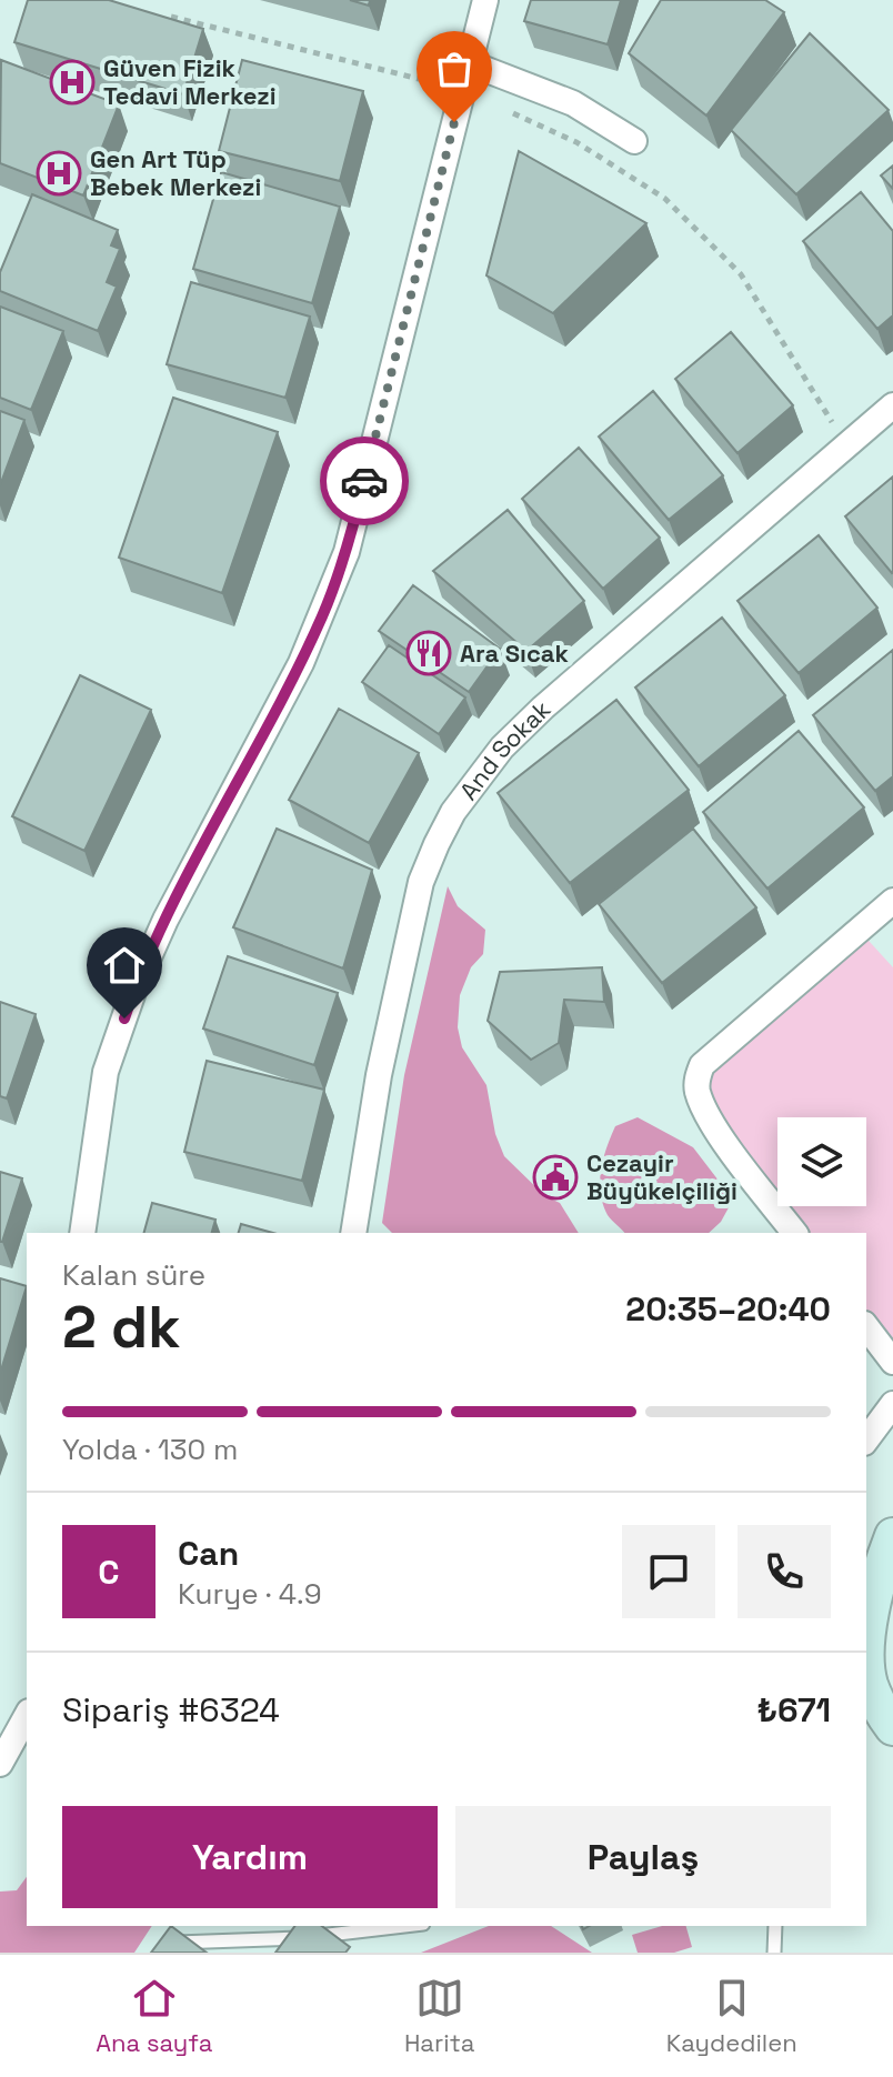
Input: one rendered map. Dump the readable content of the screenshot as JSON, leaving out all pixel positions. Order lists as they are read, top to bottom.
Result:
{
  "streets": {
    "street": ["And Sokak"]
  },
  "places": {
    "hospital": ["Güven Fizik Tedavi Merkezi", "Gen Art Tüp Bebek Merkezi"],
    "restaurant": ["Ara Sıcak"],
    "public building": ["Cezayir Büyükelçiliği"]
  },
  "page": {
    "heading": ["2 dk", "Kalan süre", "20:35–20:40"],
    "panel": [
      "Can",
      "Kurye · 4.9",
      "Sipariş #6324",
      "₺671"
    ],
    "bar": "Yolda · 130 m",
    "round": "C",
    "buttons": ["Yardım", "Paylaş"],
    "tabs": ["Ana sayfa", "Harita", "Kaydedilen"]
  }
}
